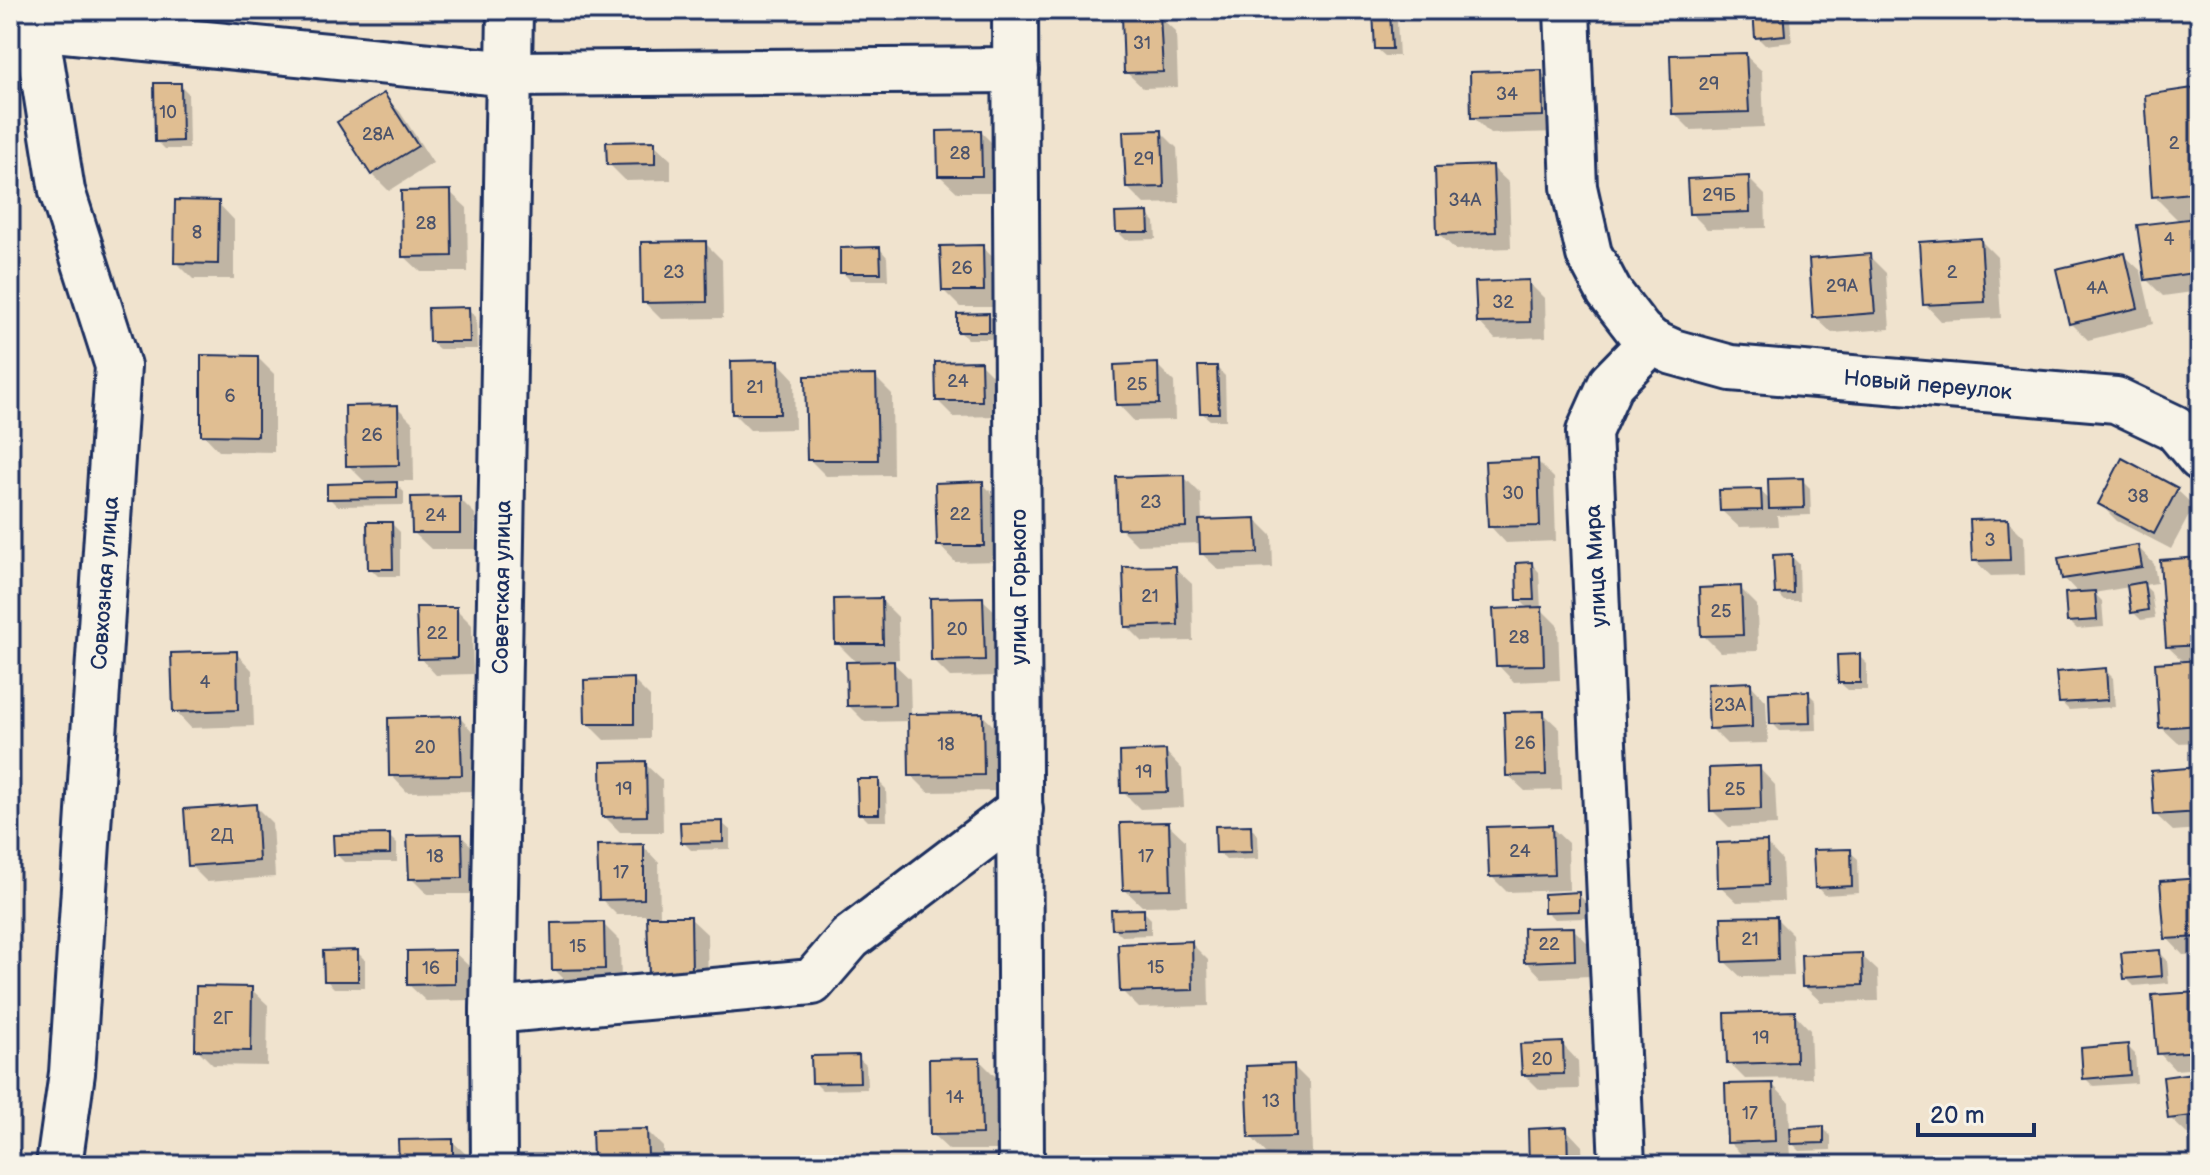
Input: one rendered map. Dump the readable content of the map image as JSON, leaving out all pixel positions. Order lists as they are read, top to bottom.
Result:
{
  "streets": {
    "street": [
      "Новый переулок",
      "улица Мира",
      "Совхозная улица",
      "Советская улица",
      "улица Горького"
    ]
  },
  "crossings": [
    ["Новый переулок", "улица Мира"]
  ],
  "house_numbers": [
    "31",
    "29",
    "34",
    "10",
    "28А",
    "2",
    "28",
    "29",
    "29Б",
    "34А",
    "28",
    "8",
    "4",
    "26",
    "23",
    "2",
    "29А",
    "4А",
    "32",
    "24",
    "25",
    "21",
    "6",
    "26",
    "30",
    "38",
    "23",
    "22",
    "24",
    "3",
    "21",
    "25",
    "20",
    "22",
    "28",
    "4",
    "23А",
    "26",
    "18",
    "20",
    "19",
    "19",
    "25",
    "2Д",
    "24",
    "18",
    "17",
    "17",
    "21",
    "22",
    "15",
    "15",
    "16",
    "2Г",
    "19",
    "20",
    "14",
    "13",
    "17"
  ],
  "scale_bar": "20 m"
}
